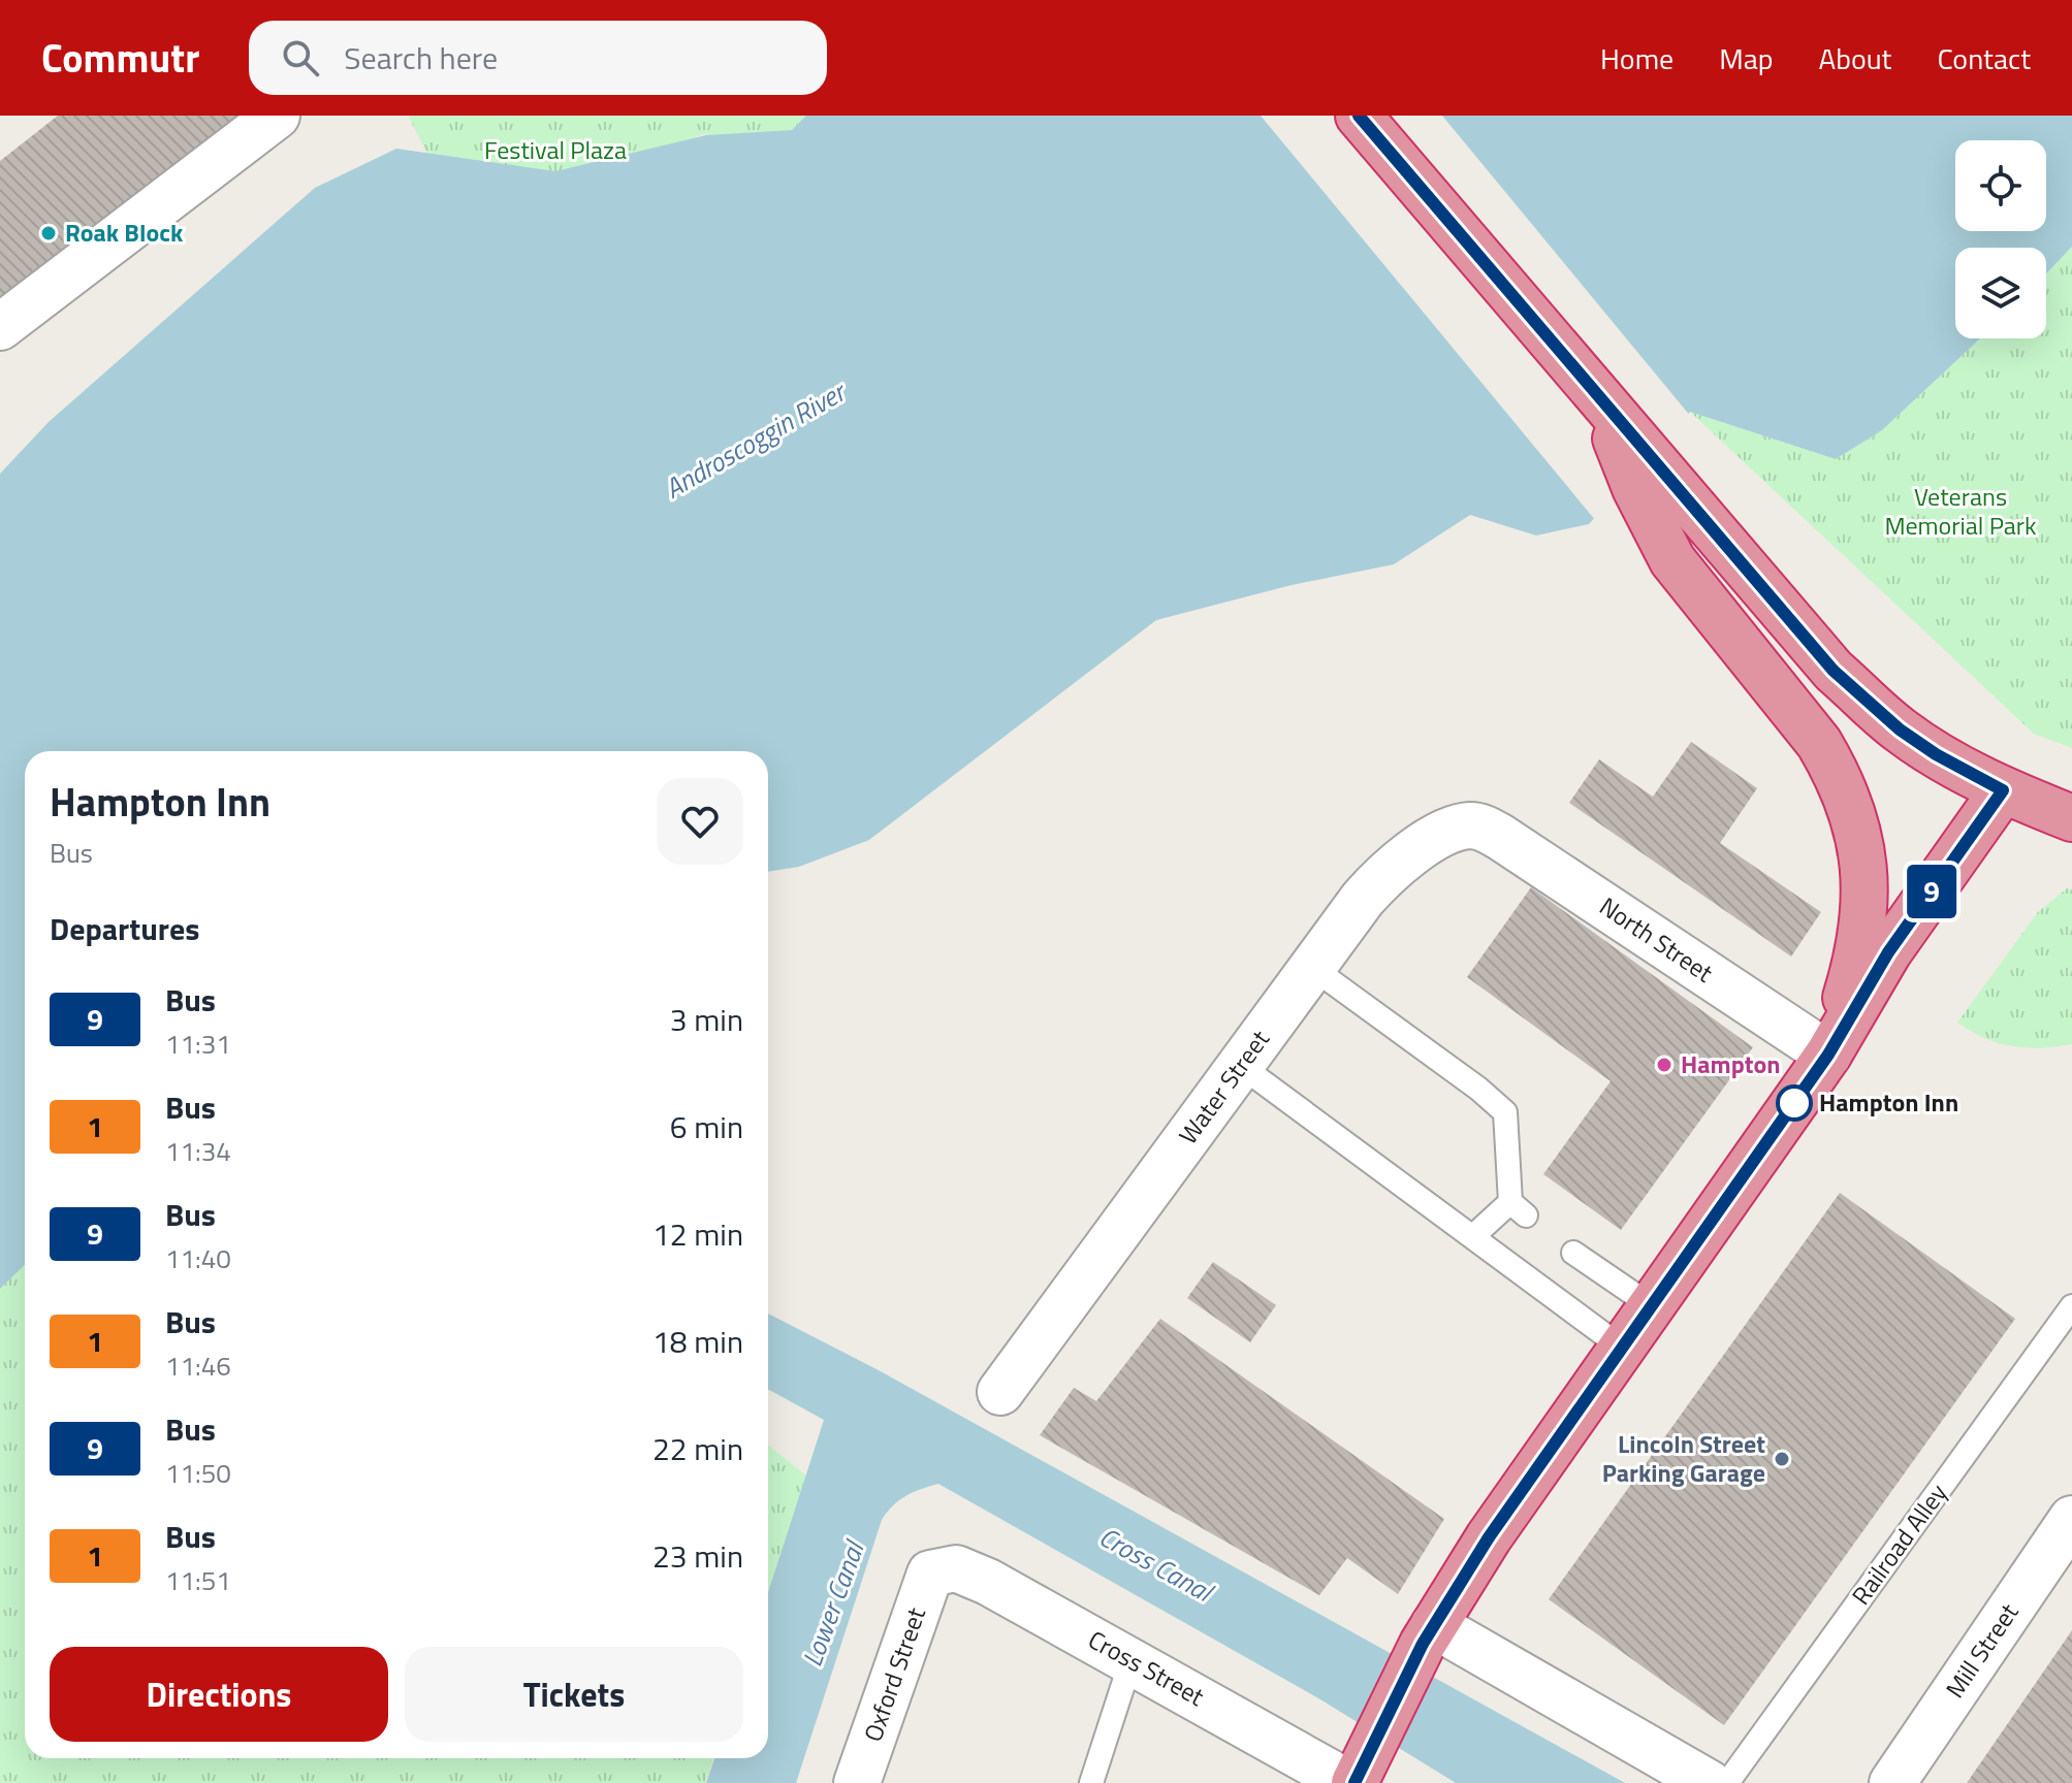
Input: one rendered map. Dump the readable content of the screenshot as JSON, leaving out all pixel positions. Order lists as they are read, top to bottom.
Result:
{
  "streets": {
    "street": [
      "North Street",
      "Water Street",
      "Mill Street",
      "Cross Street",
      "Oxford Street"
    ],
    "lane": ["Railroad Alley"]
  },
  "crossings": [
    ["North Street", "Water Street"],
    ["Cross Street", "Oxford Street"]
  ],
  "water": ["Androscoggin River", "Cross Canal", "Lower Canal"],
  "parks": ["Festival Plaza", "Veterans Memorial Park"],
  "places": [
    "Roak Block",
    "Hampton",
    "Hampton Inn",
    "Lincoln Street Parking Garage"
  ],
  "lines": ["bus line 9"],
  "page": {
    "header": "Commutr",
    "search": "Search here",
    "nav": [
      "Home",
      "Map",
      "About",
      "Contact"
    ],
    "on_map": "9",
    "heading": [
      ["Hampton Inn", "Bus"],
      "Departures"
    ],
    "list": [
      {
        "mark": "9",
        "name": "Bus",
        "note": "11:31",
        "value": "3 min"
      },
      {
        "mark": "1",
        "name": "Bus",
        "note": "11:34",
        "value": "6 min"
      },
      {
        "mark": "9",
        "name": "Bus",
        "note": "11:40",
        "value": "12 min"
      },
      {
        "mark": "1",
        "name": "Bus",
        "note": "11:46",
        "value": "18 min"
      },
      {
        "mark": "9",
        "name": "Bus",
        "note": "11:50",
        "value": "22 min"
      },
      {
        "mark": "1",
        "name": "Bus",
        "note": "11:51",
        "value": "23 min"
      }
    ],
    "buttons": ["Directions", "Tickets"]
  }
}
